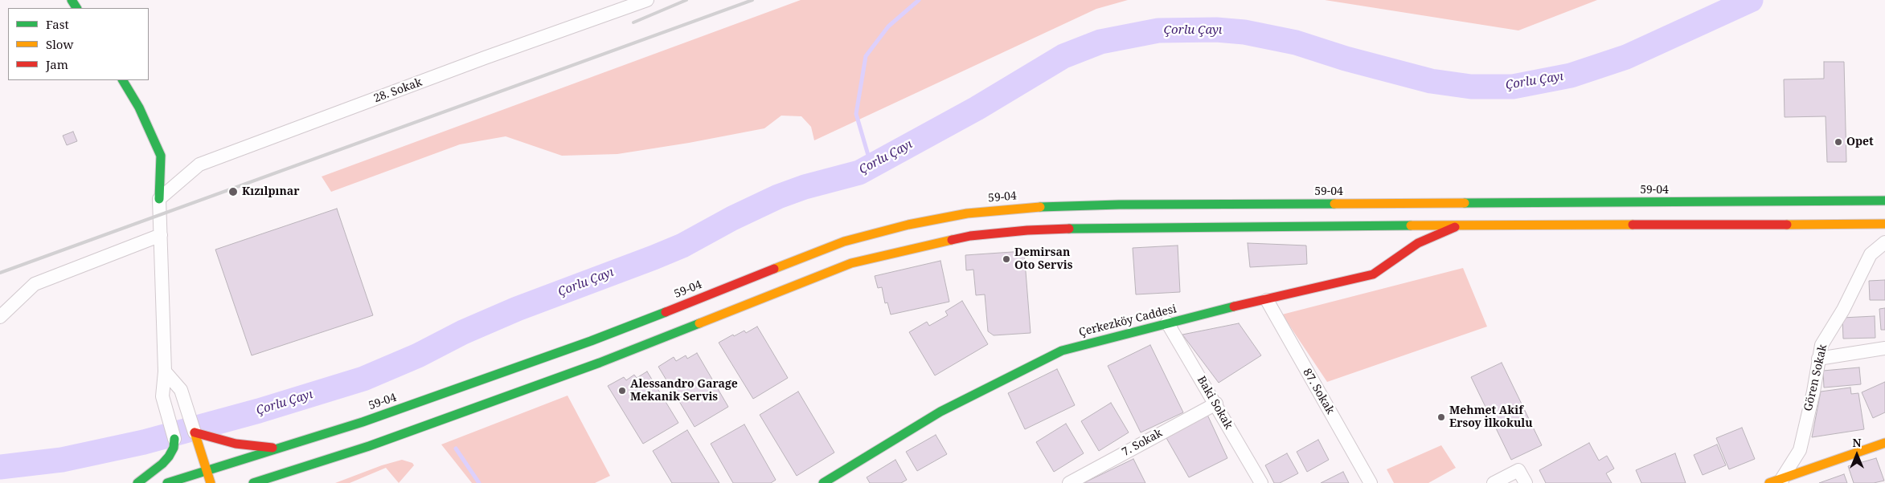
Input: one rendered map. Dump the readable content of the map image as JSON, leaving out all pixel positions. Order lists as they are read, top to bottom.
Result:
{
  "streets": {
    "main road": ["59-04", "Çerkezköy Caddesi"],
    "street": [
      "28. Sokak",
      "Gören Sokak",
      "87. Sokak",
      "Baki Sokak",
      "7. Sokak"
    ]
  },
  "crossings": [
    ["Çerkezköy Caddesi", "87. Sokak"],
    ["Çerkezköy Caddesi", "Baki Sokak"],
    ["Baki Sokak", "7. Sokak"]
  ],
  "water": ["Çorlu Çayı"],
  "places": [
    "Opet",
    "Kızılpınar",
    "Demirsan Oto Servis",
    "Alessandro Garage Mekanik Servis",
    "Mehmet Akif Ersoy İlkokulu"
  ],
  "legend": ["Fast", "Slow", "Jam"],
  "north": "top"
}
